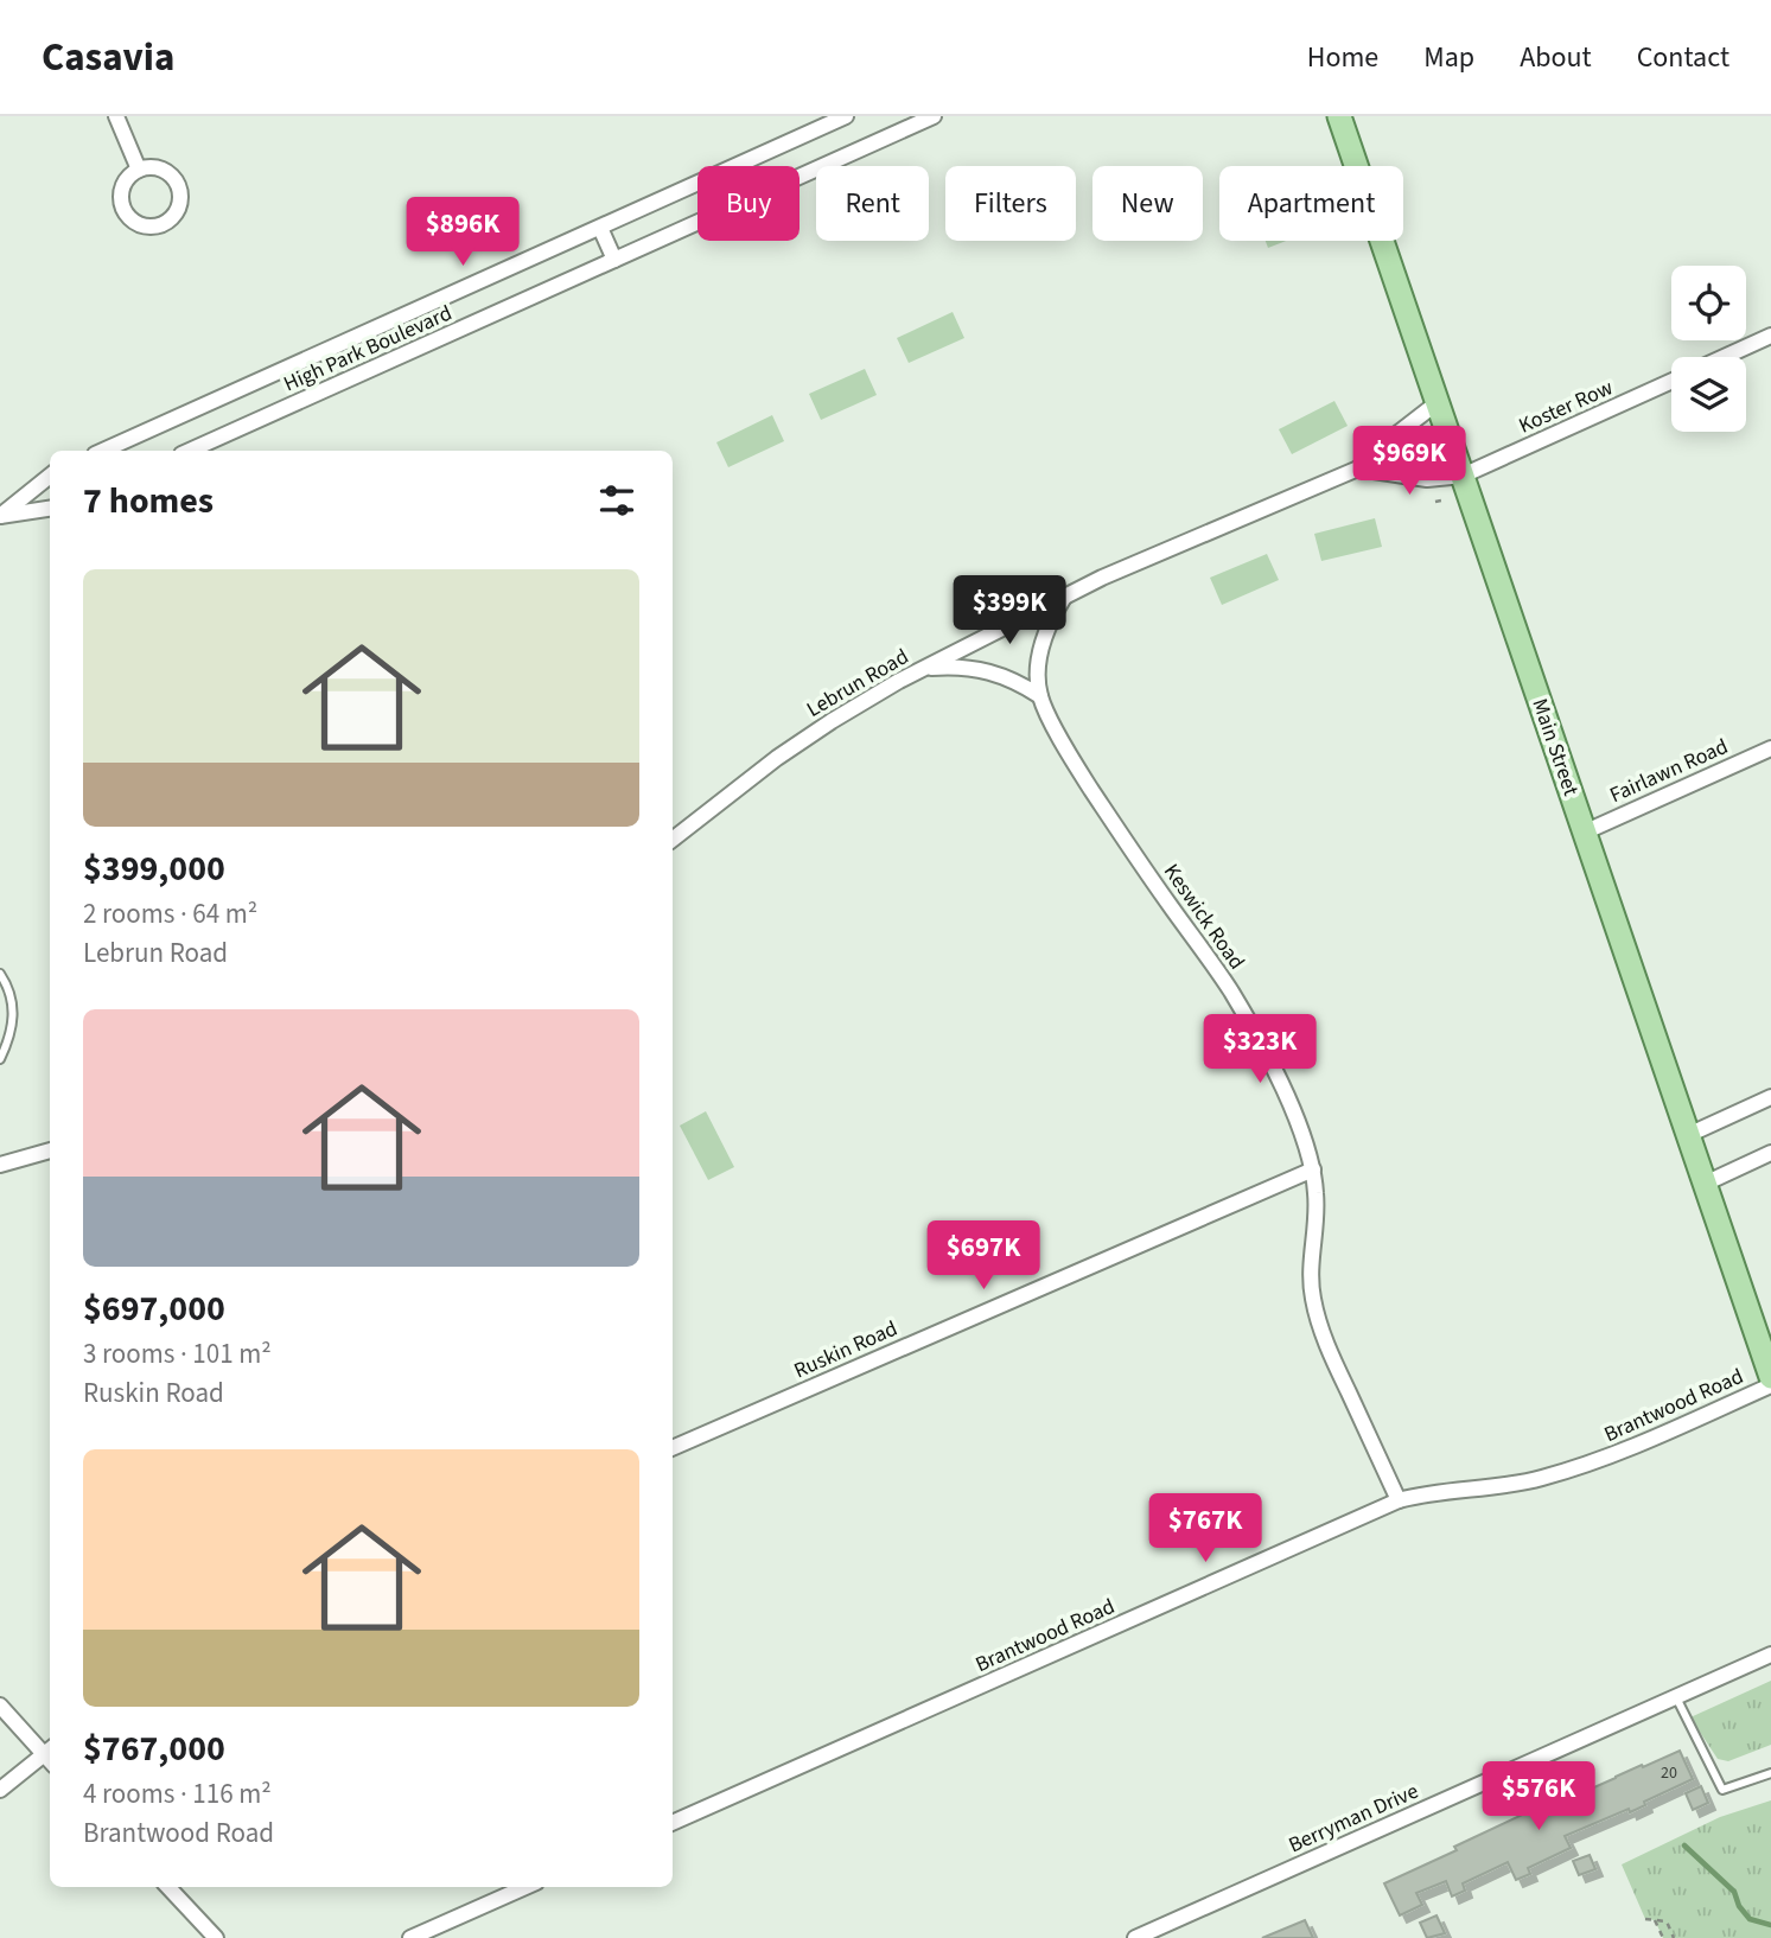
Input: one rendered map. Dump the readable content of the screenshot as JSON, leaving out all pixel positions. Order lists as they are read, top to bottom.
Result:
{
  "streets": {
    "main road": ["Main Street"],
    "street": [
      "High Park Boulevard",
      "Koster Row",
      "Lebrun Road",
      "Fairlawn Road",
      "Keswick Road",
      "Ruskin Road",
      "Brantwood Road",
      "Berryman Drive"
    ]
  },
  "crossings": [
    ["Koster Row", "Main Street"],
    ["Lebrun Road", "Main Street"],
    ["Lebrun Road", "Keswick Road"],
    ["Main Street", "Fairlawn Road"],
    ["Keswick Road", "Ruskin Road"],
    ["Keswick Road", "Brantwood Road"]
  ],
  "house_numbers": ["20"],
  "page": {
    "header": "Casavia",
    "nav": [
      "Home",
      "Map",
      "About",
      "Contact"
    ],
    "chip": [
      "Buy",
      "Rent",
      "Filters",
      "New",
      "Apartment"
    ],
    "price": [
      "$896K",
      "$969K",
      "$399K",
      "$323K",
      "$697K",
      "$767K",
      "$576K"
    ],
    "heading": "7 homes",
    "list": [
      {
        "name": "$399,000",
        "note": "2 rooms · 64 m² · Lebrun Road"
      },
      {
        "name": "$697,000",
        "note": "3 rooms · 101 m² · Ruskin Road"
      },
      {
        "name": "$767,000",
        "note": "4 rooms · 116 m² · Brantwood Road"
      }
    ]
  }
}
